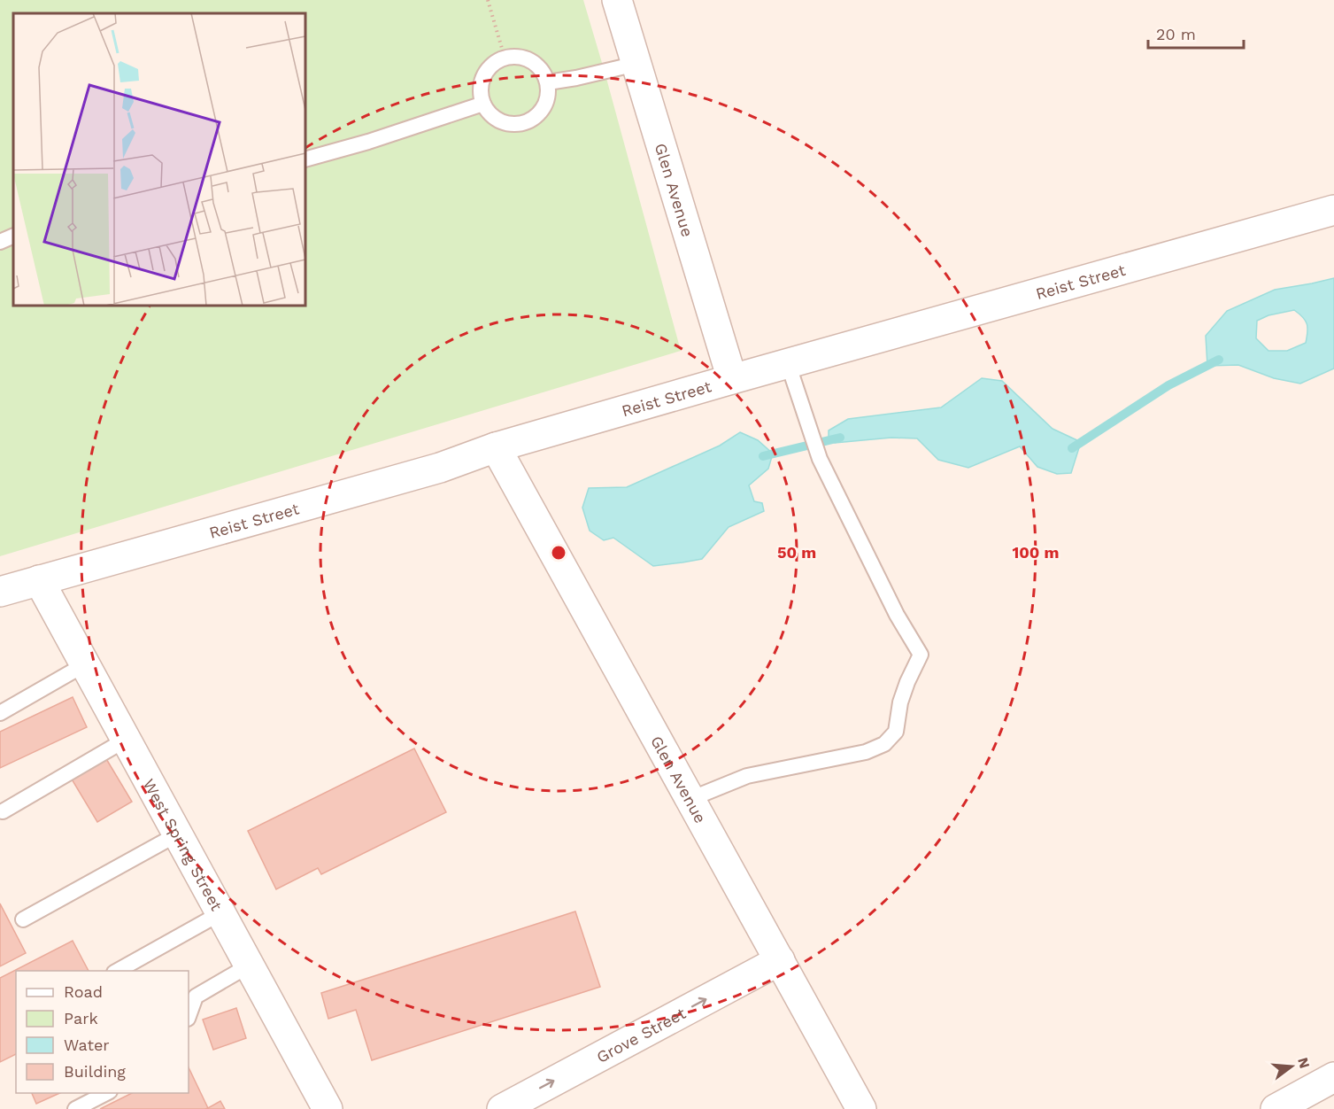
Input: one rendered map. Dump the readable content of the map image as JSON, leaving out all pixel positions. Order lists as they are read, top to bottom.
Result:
{
  "streets": {
    "street": [
      "Glen Avenue",
      "Reist Street",
      "West Spring Street",
      "Grove Street"
    ]
  },
  "crossings": [
    ["Glen Avenue", "Reist Street"],
    ["Glen Avenue", "Grove Street"],
    ["Reist Street", "West Spring Street"]
  ],
  "one_way": ["Grove Street"],
  "legend": [
    "Road",
    "Park",
    "Water",
    "Building"
  ],
  "scale_bar": "20 m",
  "north": "right",
  "rings": ["50 m", "100 m"]
}
